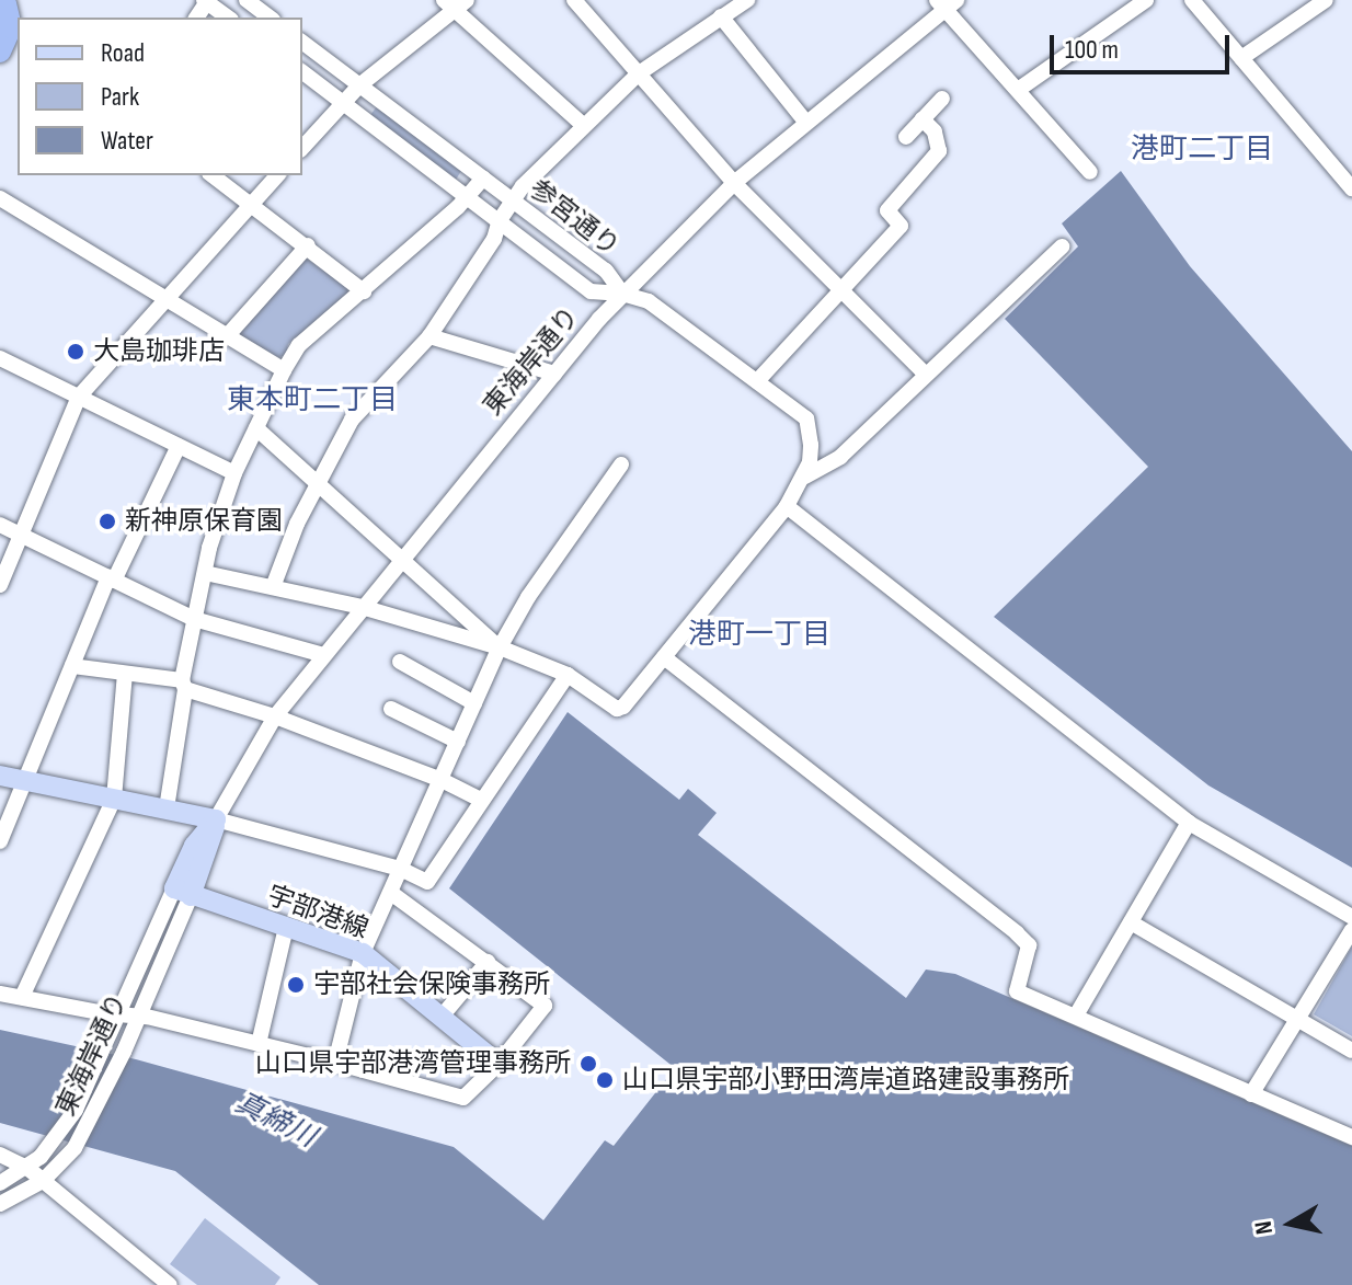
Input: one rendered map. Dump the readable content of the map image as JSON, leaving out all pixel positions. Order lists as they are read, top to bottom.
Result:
{
  "streets": {
    "main road": ["宇部港線"],
    "street": ["参宮通り", "東海岸通り"]
  },
  "crossings": [
    ["参宮通り", "東海岸通り"],
    ["東海岸通り", "宇部港線"]
  ],
  "districts": ["港町二丁目", "東本町二丁目", "港町一丁目"],
  "water": ["真締川"],
  "places": [
    "大島珈琲店",
    "新神原保育園",
    "宇部社会保険事務所",
    "山口県宇部港湾管理事務所",
    "山口県宇部小野田湾岸道路建設事務所"
  ],
  "legend": ["Road", "Park", "Water"],
  "scale_bar": "100 m",
  "north": "left"
}
